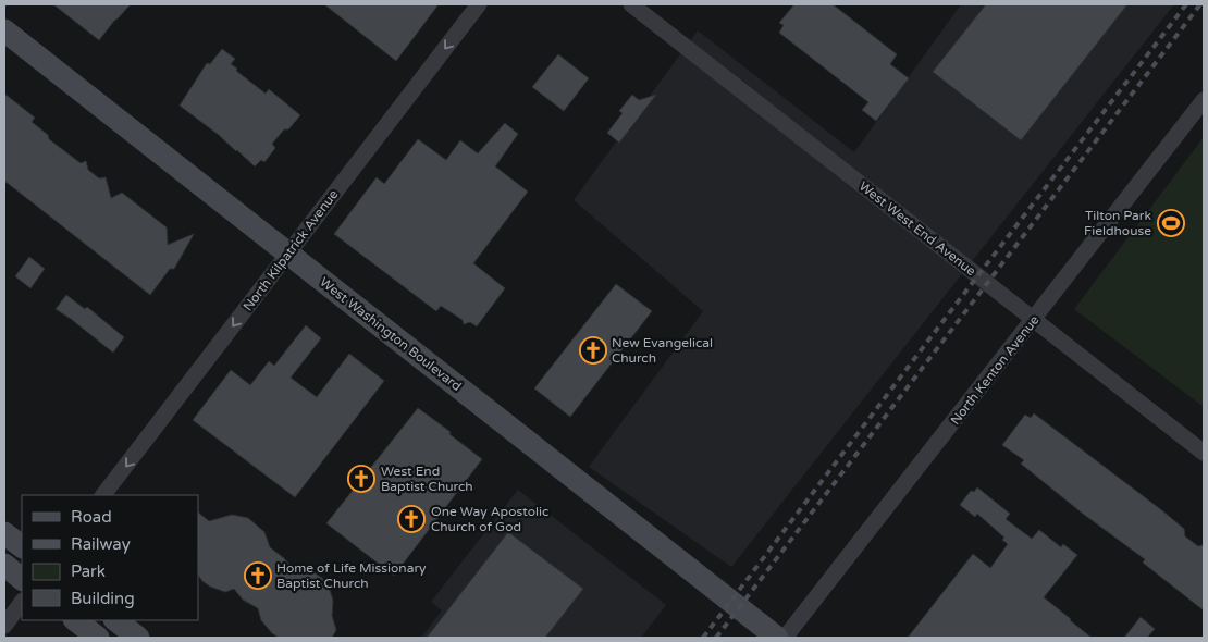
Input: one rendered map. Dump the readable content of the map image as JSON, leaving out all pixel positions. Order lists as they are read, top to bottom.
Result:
{
  "streets": {
    "street": [
      "West West End Avenue",
      "North Kilpatrick Avenue",
      "West Washington Boulevard",
      "North Kenton Avenue"
    ]
  },
  "crossings": [
    ["West West End Avenue", "North Kenton Avenue"],
    ["North Kilpatrick Avenue", "West Washington Boulevard"]
  ],
  "one_way": ["North Kilpatrick Avenue"],
  "places": {
    "sports": ["Tilton Park Fieldhouse"],
    "church": [
      "New Evangelical Church",
      "West End Baptist Church",
      "One Way Apostolic Church of God",
      "Home of Life Missionary Baptist Church"
    ]
  },
  "legend": [
    "Road",
    "Railway",
    "Park",
    "Building"
  ]
}
